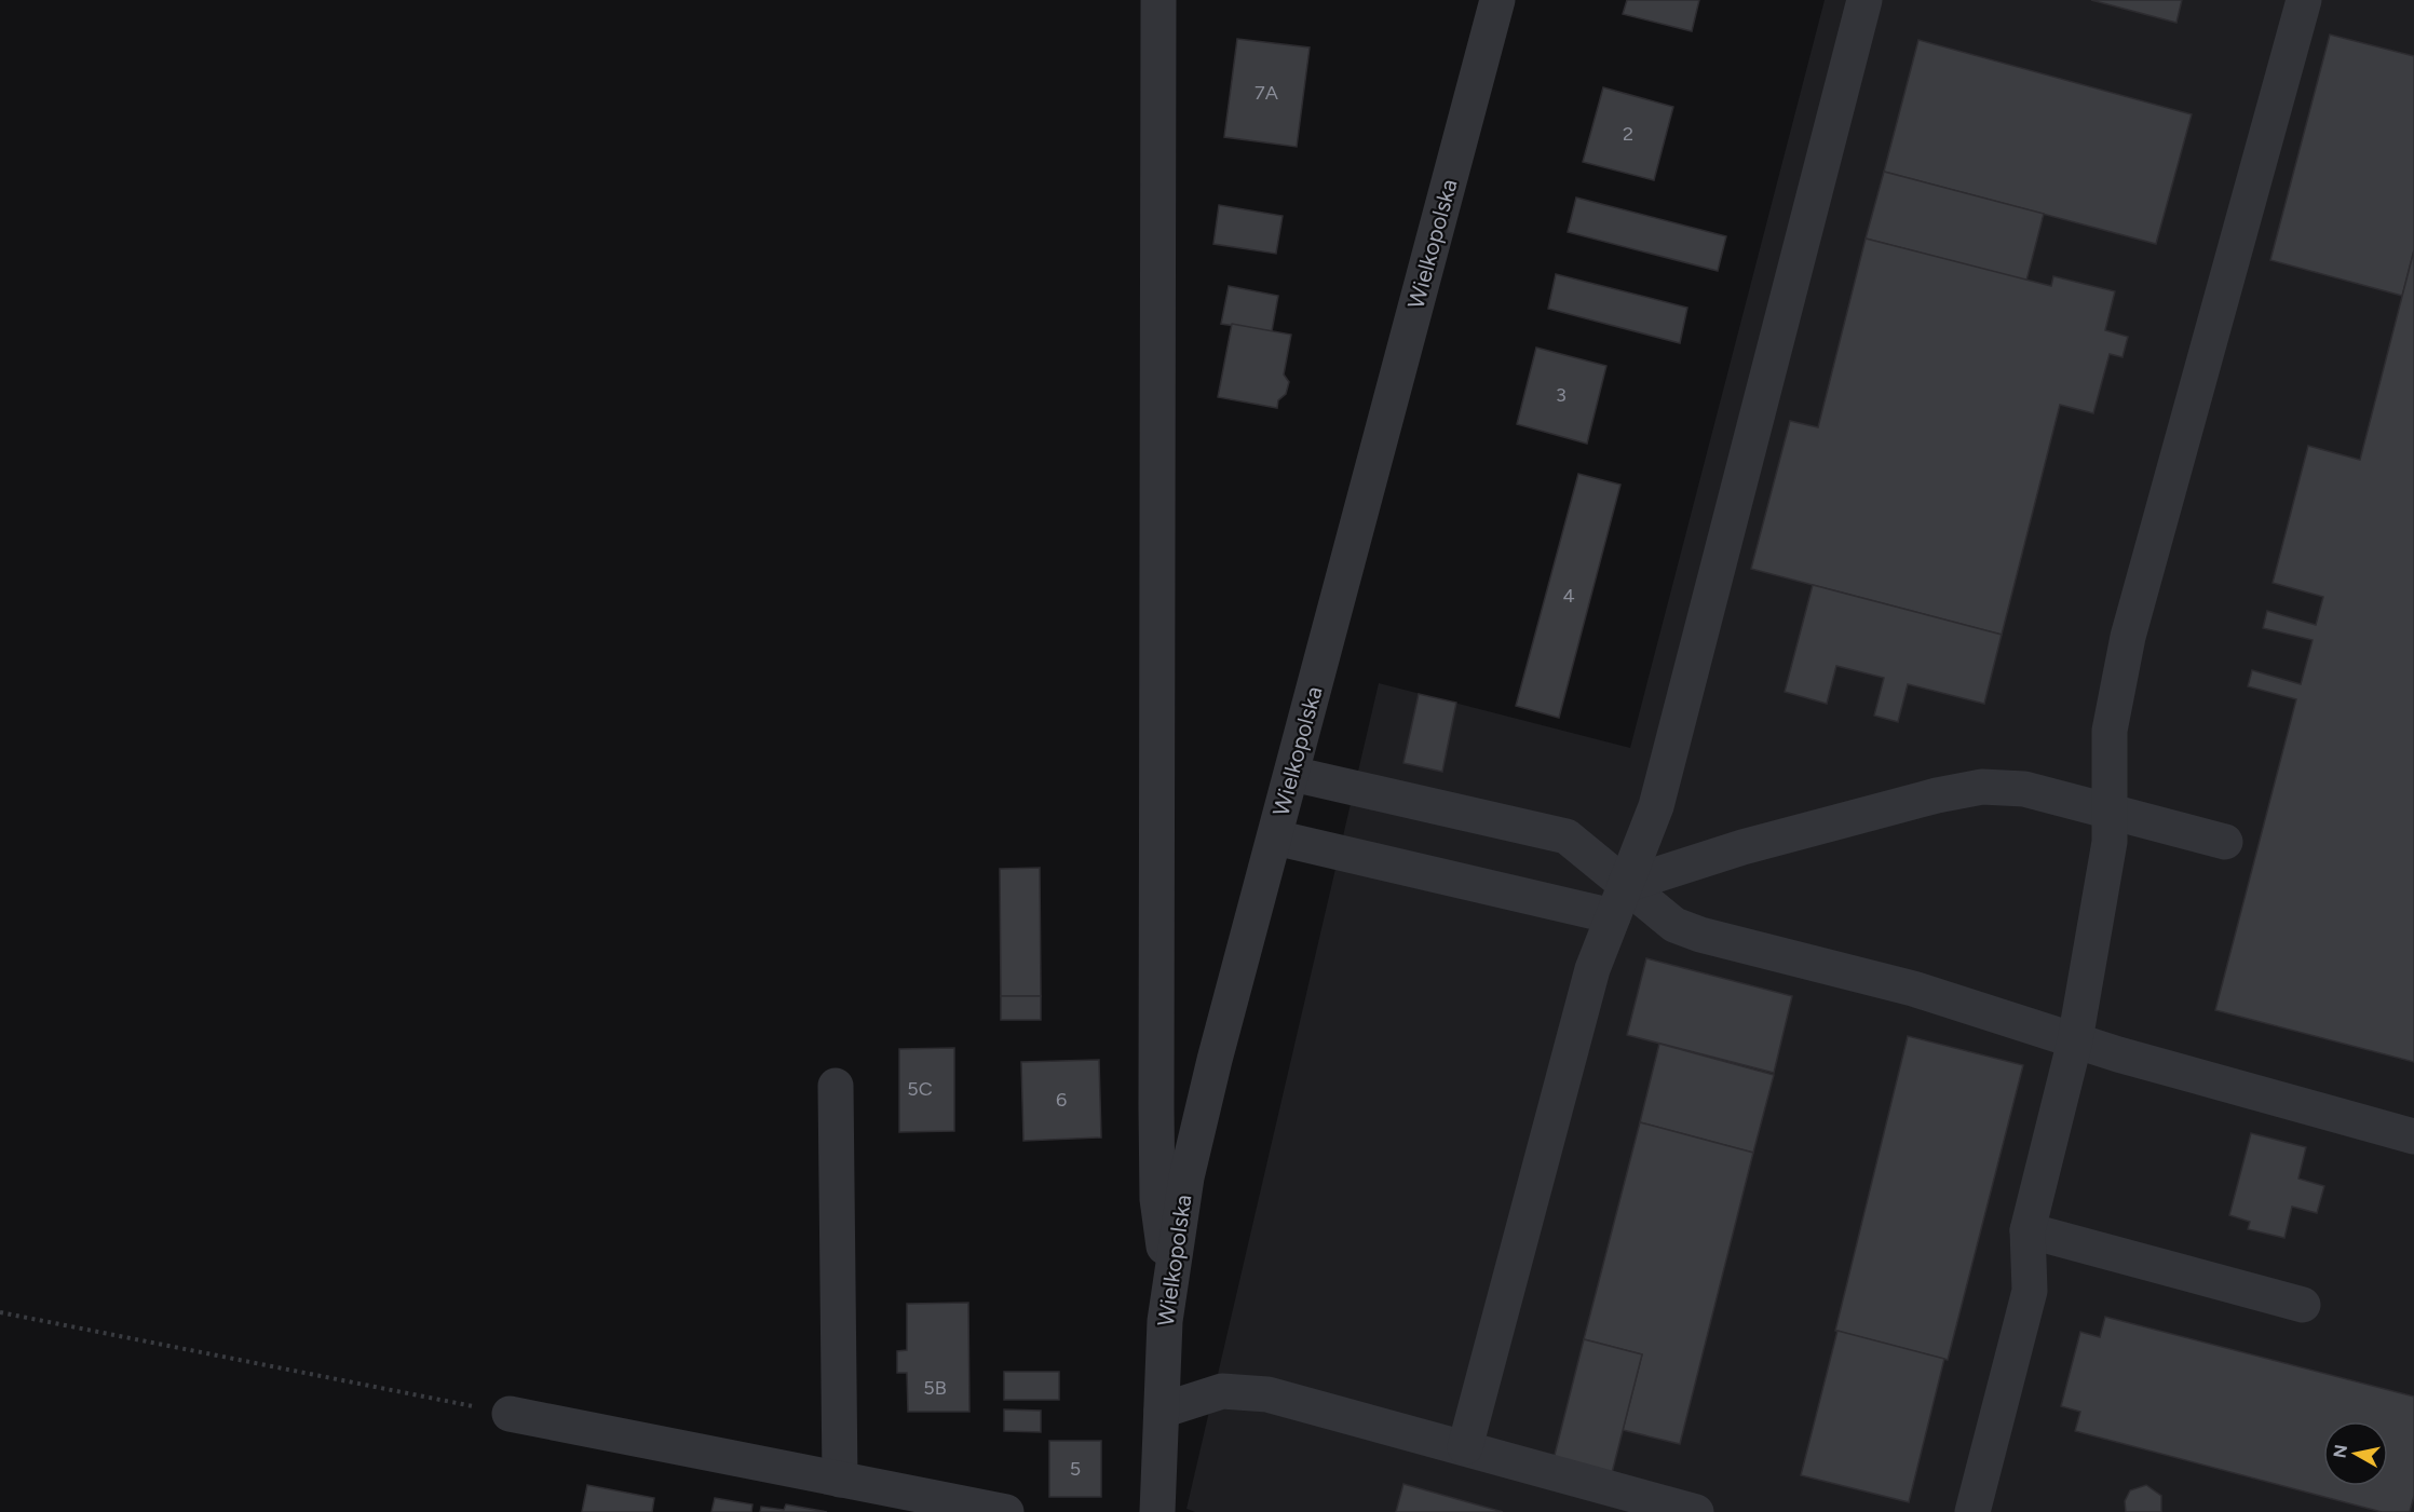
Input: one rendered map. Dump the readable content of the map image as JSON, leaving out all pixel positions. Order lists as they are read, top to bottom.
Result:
{
  "streets": {
    "street": ["Wielkopolska"]
  },
  "house_numbers": [
    "7A",
    "2",
    "3",
    "4",
    "5C",
    "6",
    "5B",
    "5"
  ],
  "north": "left"
}
